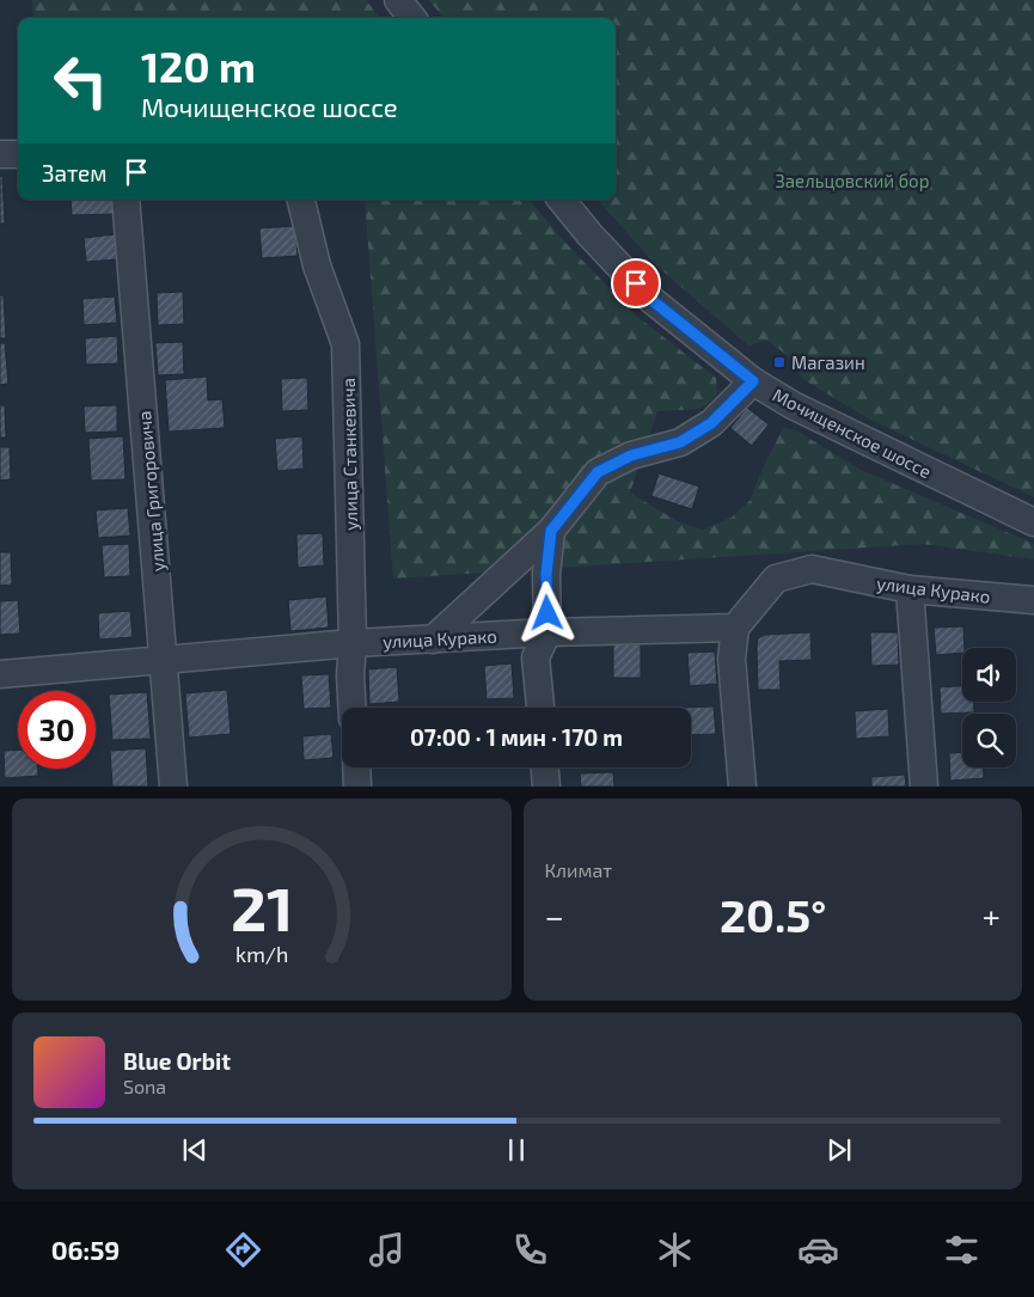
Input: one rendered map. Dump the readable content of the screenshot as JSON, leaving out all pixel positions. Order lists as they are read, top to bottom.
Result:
{
  "streets": {
    "street": [
      "Мочищенское шоссе",
      "улица Станкевича",
      "улица Григоровича",
      "улица Курако"
    ]
  },
  "crossings": [
    ["улица Станкевича", "улица Курако"],
    ["улица Григоровича", "улица Курако"]
  ],
  "parks": ["Заельцовский бор"],
  "places": {
    "transit": ["Магазин"]
  },
  "page": {
    "turn": ["120 m", "Мочищенское шоссе"],
    "then": "Затем",
    "limit": "30",
    "trip": "07:00 · 1 мин · 170 m",
    "tile": "Климат",
    "heat": ["−", "20.5°", "+"],
    "song": ["Blue Orbit", "Sona"],
    "tabs": "06:59",
    "gauge": ["21", "km/h"]
  }
}
